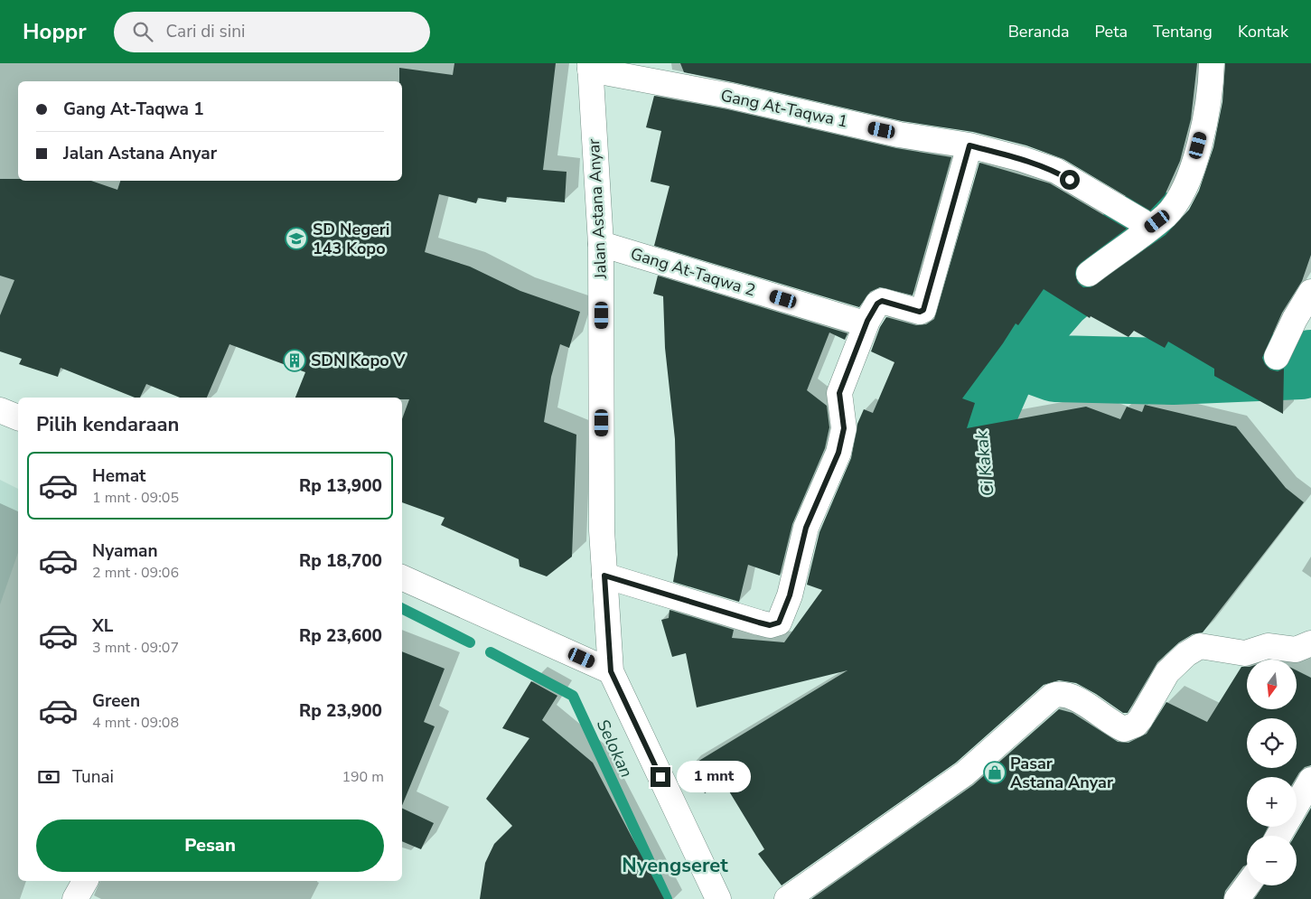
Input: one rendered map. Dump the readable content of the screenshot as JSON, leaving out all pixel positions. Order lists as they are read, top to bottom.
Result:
{
  "streets": {
    "street": ["Gang At-Taqwa 1", "Jalan Astana Anyar", "Gang At-Taqwa 2"]
  },
  "crossings": [
    ["Gang At-Taqwa 1", "Jalan Astana Anyar"],
    ["Jalan Astana Anyar", "Gang At-Taqwa 2"]
  ],
  "districts": ["Nyengseret"],
  "water": ["Ci Kakak", "Selokan"],
  "places": {
    "school or university": ["SD Negeri 143 Kopo"],
    "building": ["SDN Kopo V"],
    "shop": ["Pasar Astana Anyar"]
  },
  "north": "bottom",
  "page": {
    "header": "Hoppr",
    "search": "Cari di sini",
    "nav": [
      "Beranda",
      "Peta",
      "Tentang",
      "Kontak"
    ],
    "banner": ["Gang At-Taqwa 1", "Jalan Astana Anyar"],
    "heading": "Pilih kendaraan",
    "list": [
      {
        "name": "Hemat",
        "note": "1 mnt · 09:05",
        "value": "Rp 13,900"
      },
      {
        "name": "Nyaman",
        "note": "2 mnt · 09:06",
        "value": "Rp 18,700"
      },
      {
        "name": "XL",
        "note": "3 mnt · 09:07",
        "value": "Rp 23,600"
      },
      {
        "name": "Green",
        "note": "4 mnt · 09:08",
        "value": "Rp 23,900"
      }
    ],
    "map_buttons": ["+", "−"],
    "pay": ["Tunai", "190 m"],
    "bubble": "1 mnt",
    "buttons": "Pesan"
  }
}
